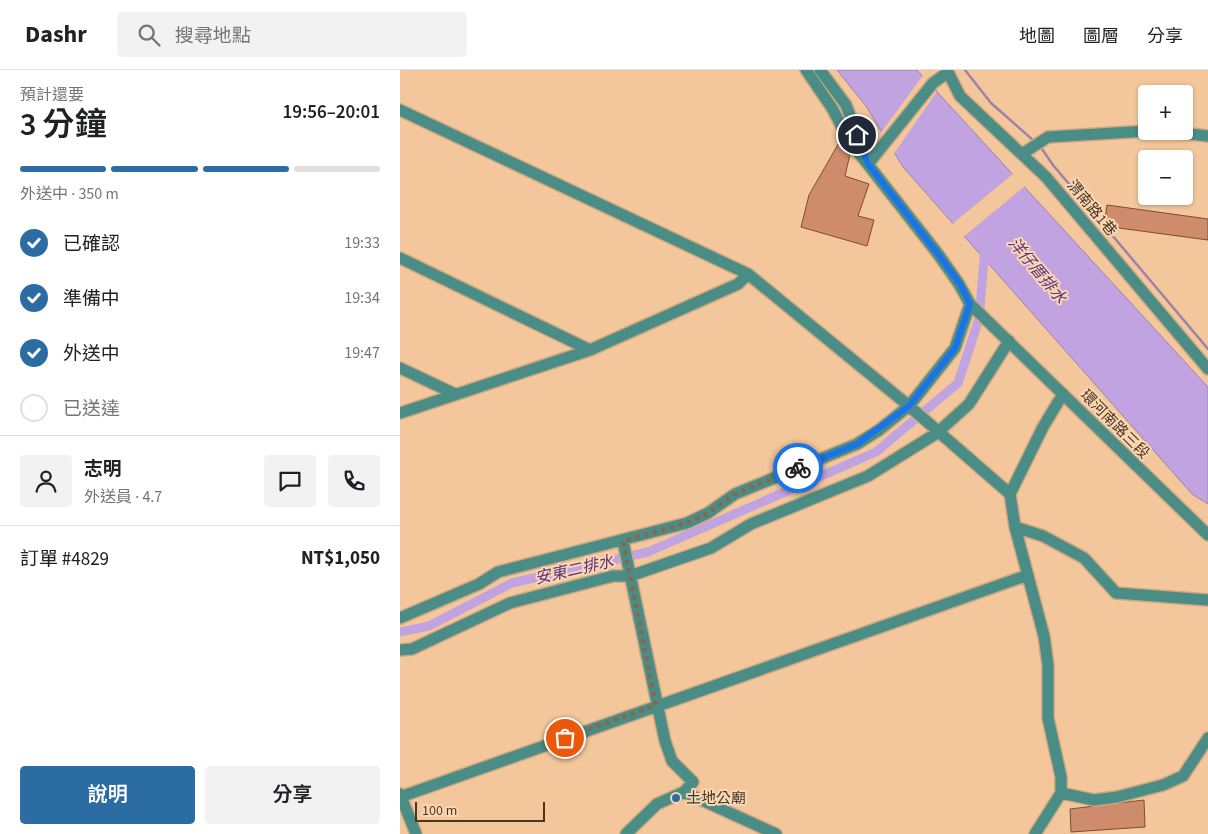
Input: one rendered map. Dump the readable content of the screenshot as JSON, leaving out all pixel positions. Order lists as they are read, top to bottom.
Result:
{
  "streets": {
    "street": ["渭南路1巷", "環河南路三段"]
  },
  "water": ["洋仔厝排水", "安東二排水"],
  "places": ["土地公廟"],
  "scale_bar": "100 m",
  "page": {
    "header": "Dashr",
    "search": "搜尋地點",
    "nav": ["地圖", "圖層", "分享"],
    "heading": ["3 分鐘", "預計還要", "19:56–20:01"],
    "panel": [
      "志明",
      "外送員 · 4.7",
      "訂單 #4829",
      "NT$1,050"
    ],
    "map_buttons": ["+", "−"],
    "bar": "外送中 · 350 m",
    "list": [
      ["已確認", "19:33"],
      ["準備中", "19:34"],
      ["外送中", "19:47"],
      "已送達"
    ],
    "buttons": ["說明", "分享"],
    "scale": "100 m"
  }
}
